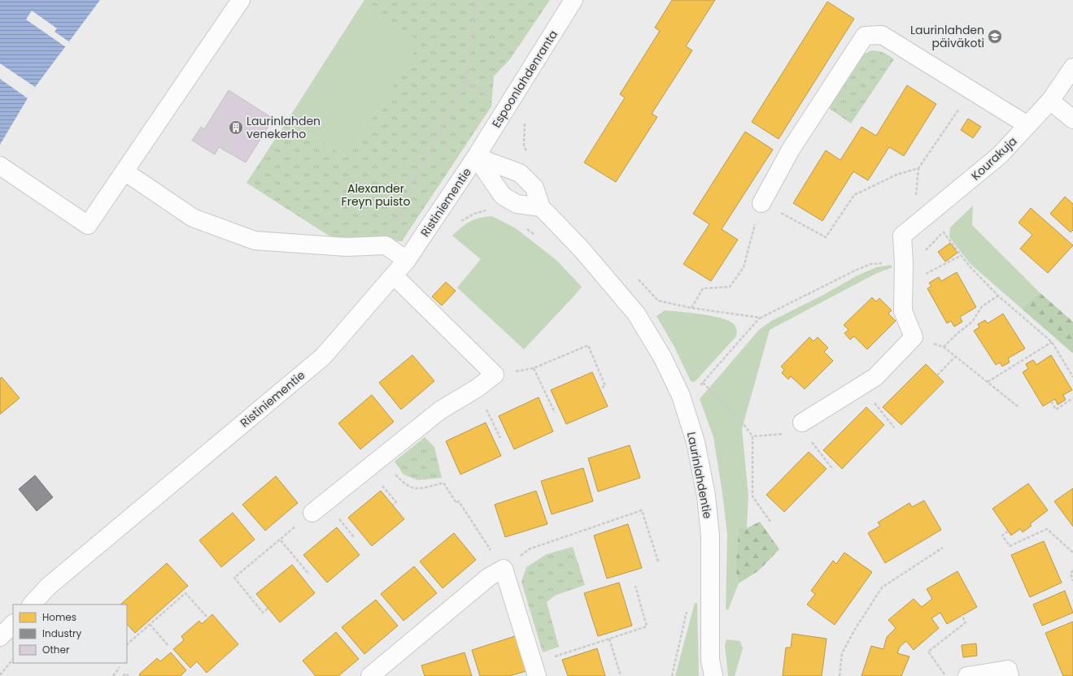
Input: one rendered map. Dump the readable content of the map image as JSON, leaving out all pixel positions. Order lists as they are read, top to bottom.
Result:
{
  "streets": {
    "street": [
      "Espoonlahdenranta",
      "Kourakuja",
      "Ristiniementie",
      "Laurinlahdentie"
    ]
  },
  "crossings": [
    ["Espoonlahdenranta", "Ristiniementie"],
    ["Espoonlahdenranta", "Laurinlahdentie"],
    ["Ristiniementie", "Laurinlahdentie"]
  ],
  "parks": ["Alexander Freyn puisto"],
  "places": {
    "school or university": ["Laurinlahden päiväkoti"],
    "building": ["Laurinlahden venekerho"]
  },
  "legend": ["Homes", "Industry", "Other"]
}
